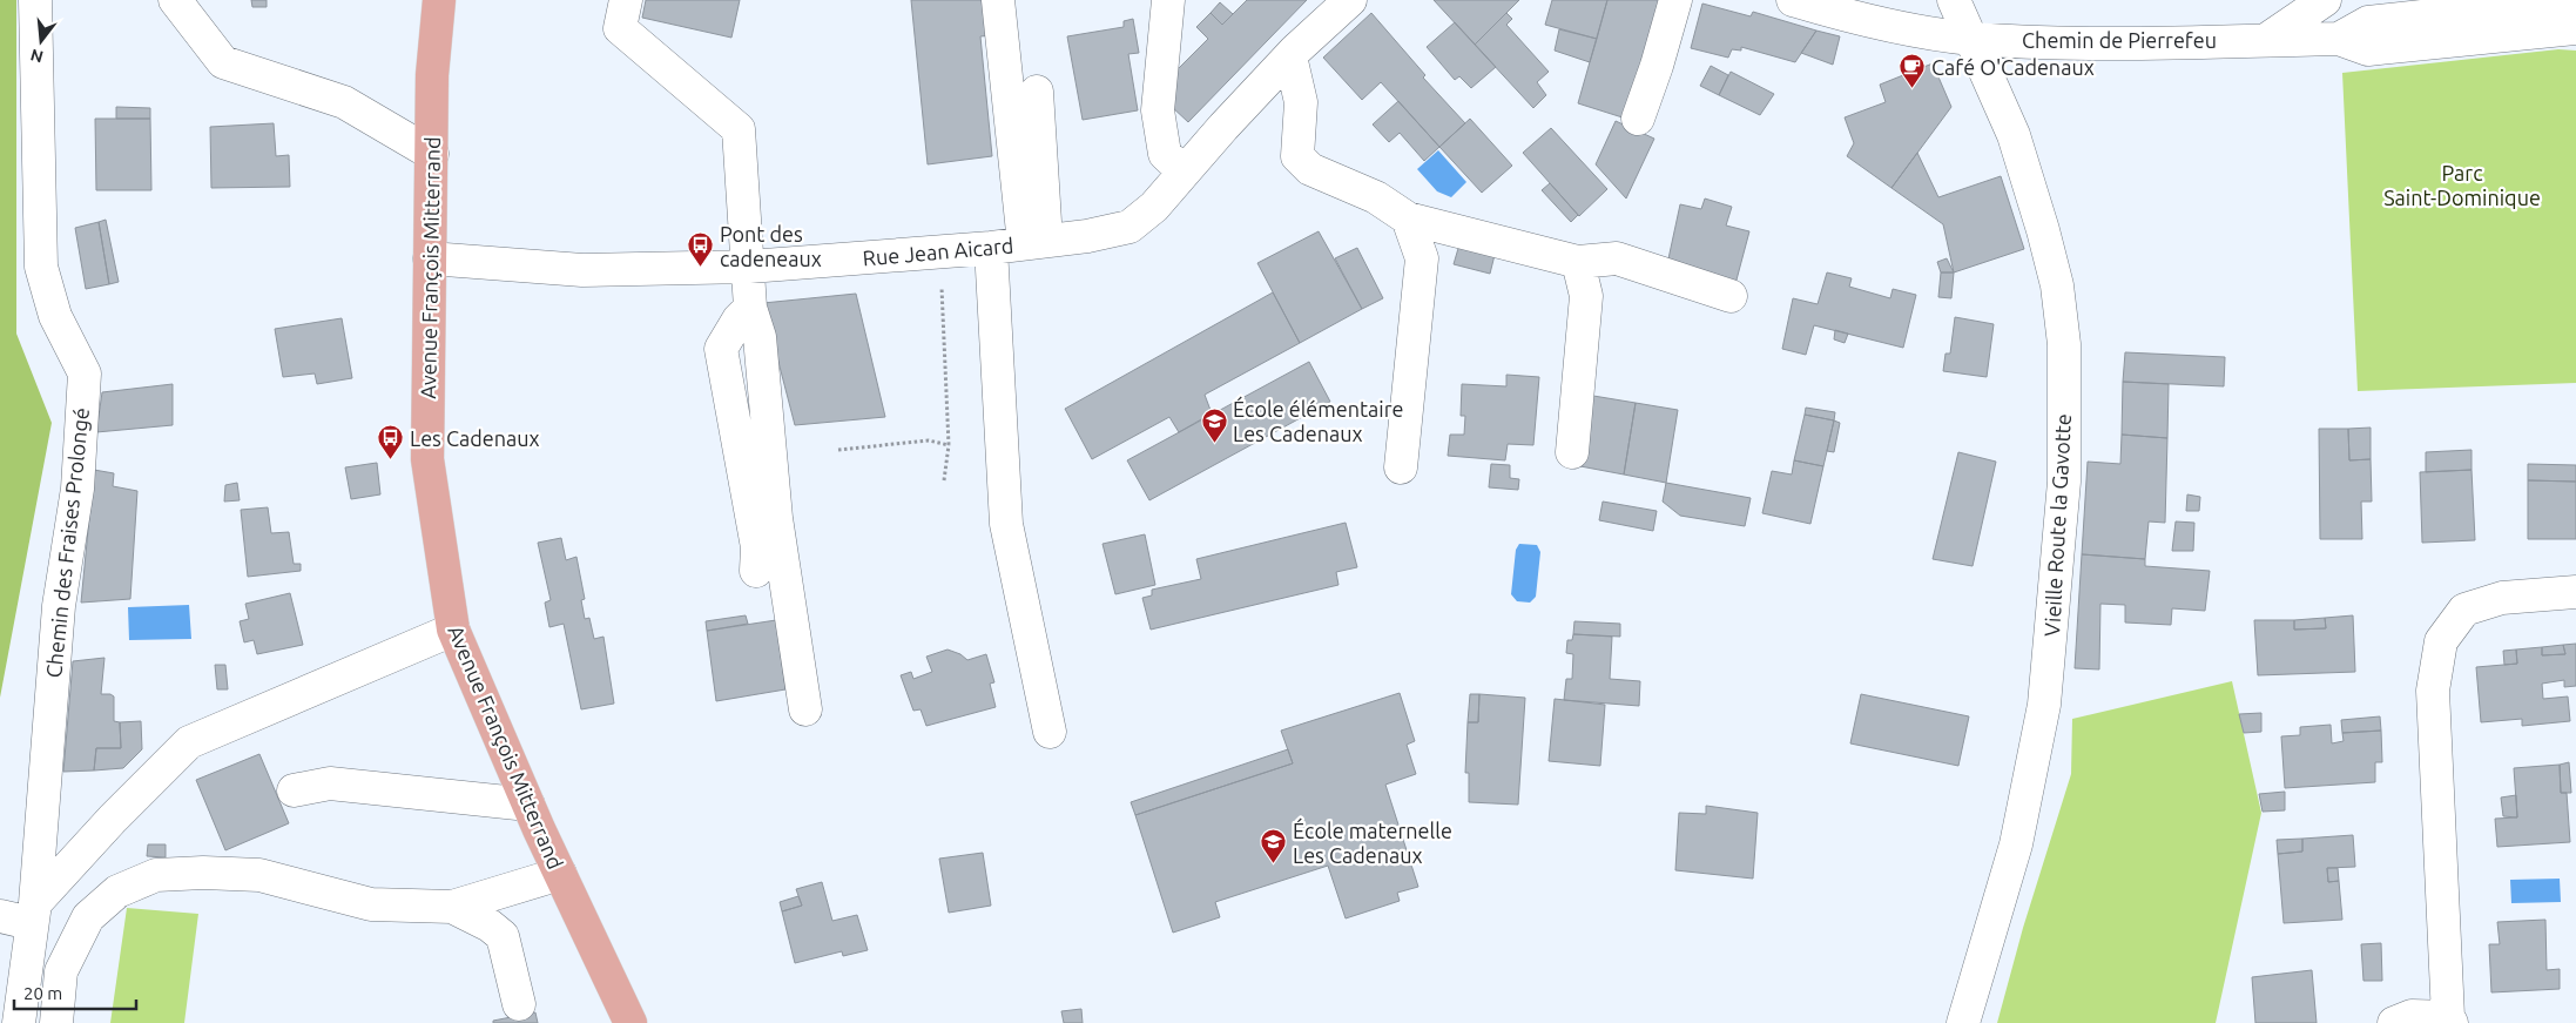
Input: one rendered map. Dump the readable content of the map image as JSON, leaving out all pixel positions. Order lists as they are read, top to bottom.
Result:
{
  "streets": {
    "main road": ["Avenue François Mitterrand"],
    "street": [
      "Chemin de Pierrefeu",
      "Rue Jean Aicard",
      "Vieille Route la Gavotte",
      "Chemin des Fraises Prolongé"
    ]
  },
  "crossings": [
    ["Chemin de Pierrefeu", "Vieille Route la Gavotte"],
    ["Rue Jean Aicard", "Avenue François Mitterrand"]
  ],
  "parks": ["Parc Saint-Dominique"],
  "places": {
    "cafe": ["Café O'Cadenaux"],
    "bus stop": ["Pont des cadeneaux", "Les Cadenaux"],
    "school or university": ["École élémentaire Les Cadenaux", "École maternelle Les Cadenaux"]
  },
  "scale_bar": "20 m",
  "north": "bottom"
}
